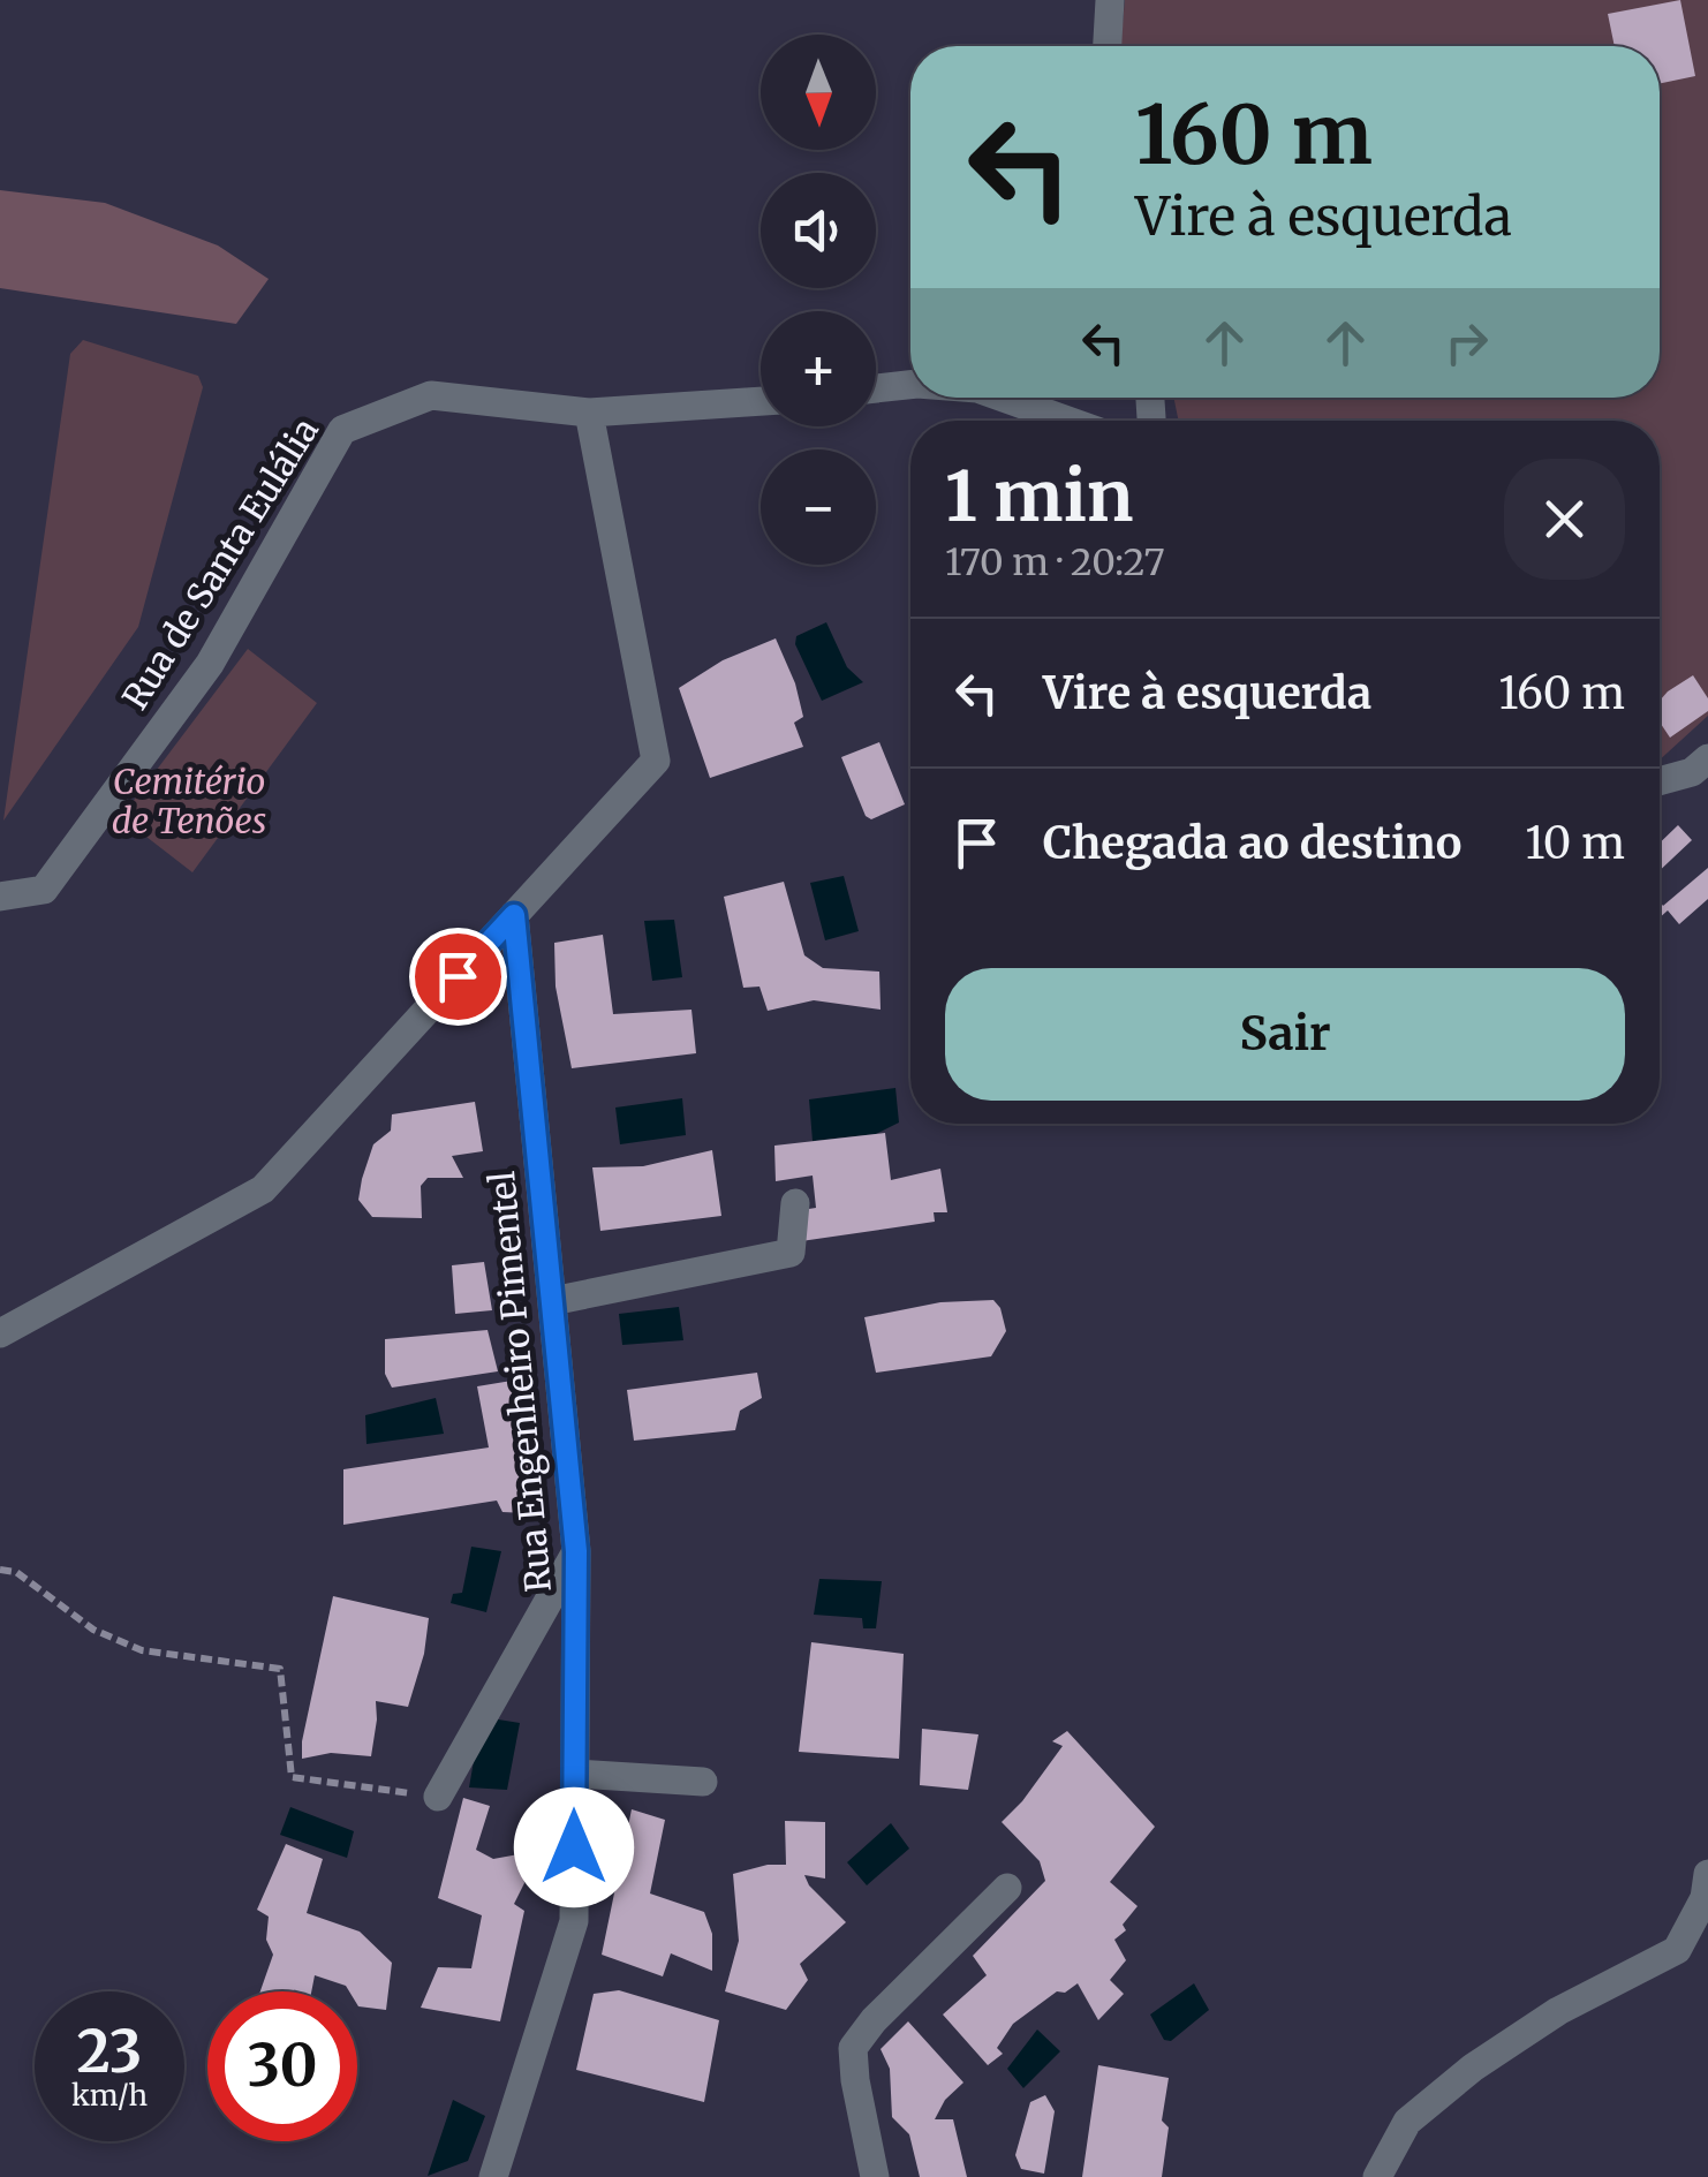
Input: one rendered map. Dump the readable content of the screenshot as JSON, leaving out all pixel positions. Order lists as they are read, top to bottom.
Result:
{
  "streets": {
    "street": ["Rua de Santa Eulália", "Rua Engenheiro Pimentel"]
  },
  "parks": ["Cemitério de Tenões"],
  "north": "bottom",
  "page": {
    "map_buttons": ["+", "−"],
    "turn": ["160 m", "Vire à esquerda"],
    "heading": ["1 min", "170 m · 20:27"],
    "list": [
      {
        "name": "Vire à esquerda",
        "value": "160 m"
      },
      {
        "name": "Chegada ao destino",
        "value": "10 m"
      }
    ],
    "buttons": "Sair",
    "speed": "23 km/h",
    "limit": "30"
  }
}
